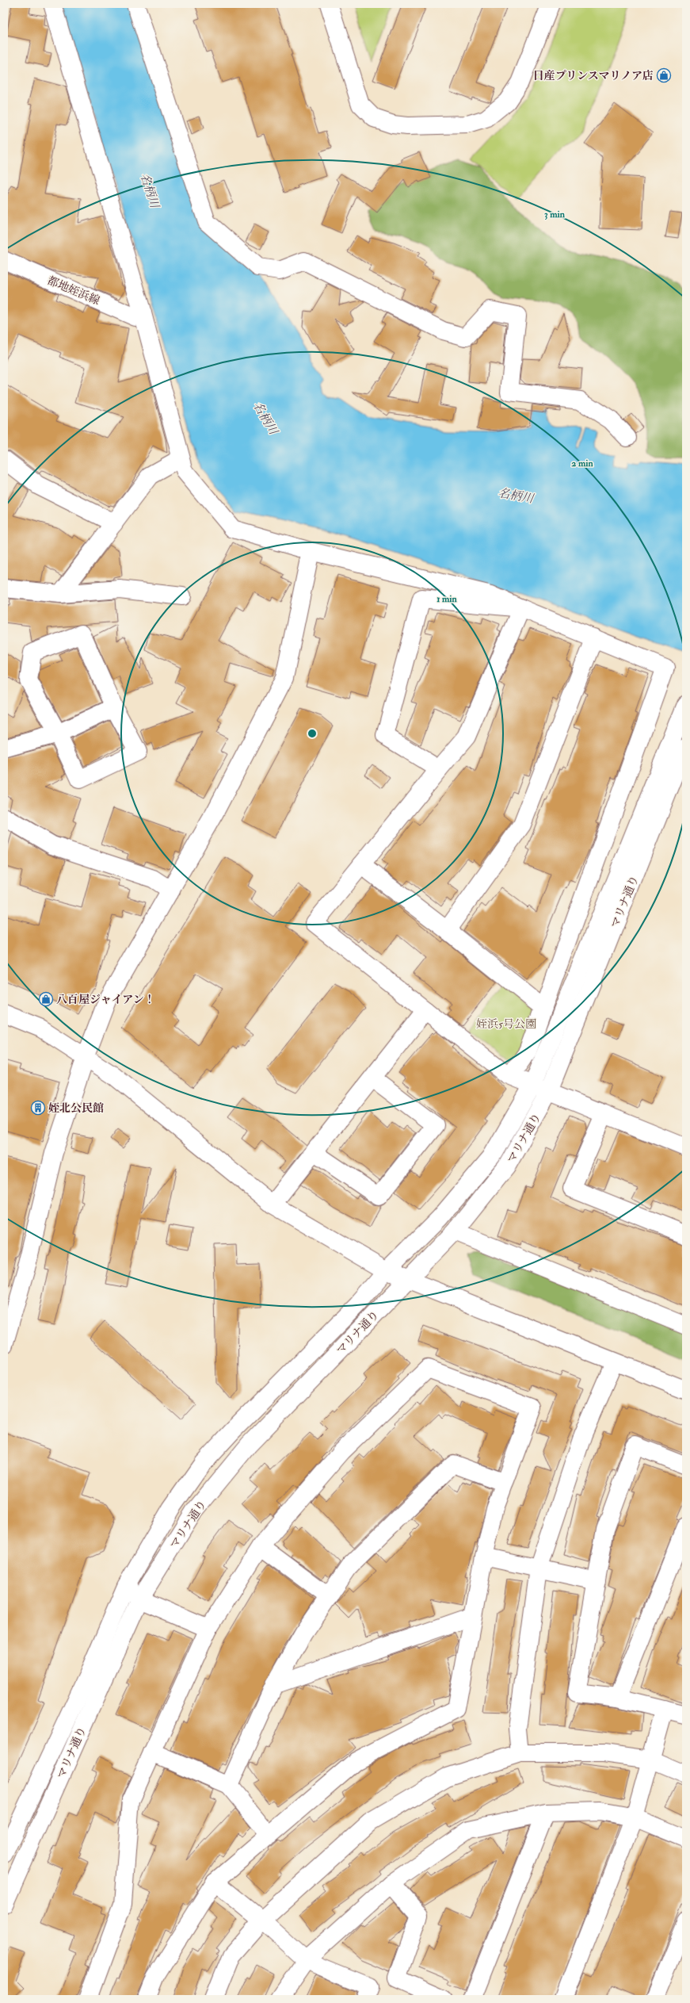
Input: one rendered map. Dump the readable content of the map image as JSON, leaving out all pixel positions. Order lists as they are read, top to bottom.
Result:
{
  "streets": {
    "street": ["都地姪浜線", "マリナ通り"]
  },
  "water": ["名柄川"],
  "parks": ["姪浜5号公園"],
  "places": {
    "shop": ["日産プリンスマリノア店", "八百屋ジャイアン！"],
    "building": ["姪北公民館"]
  },
  "rings": ["3 min", "2 min", "1 min"]
}
